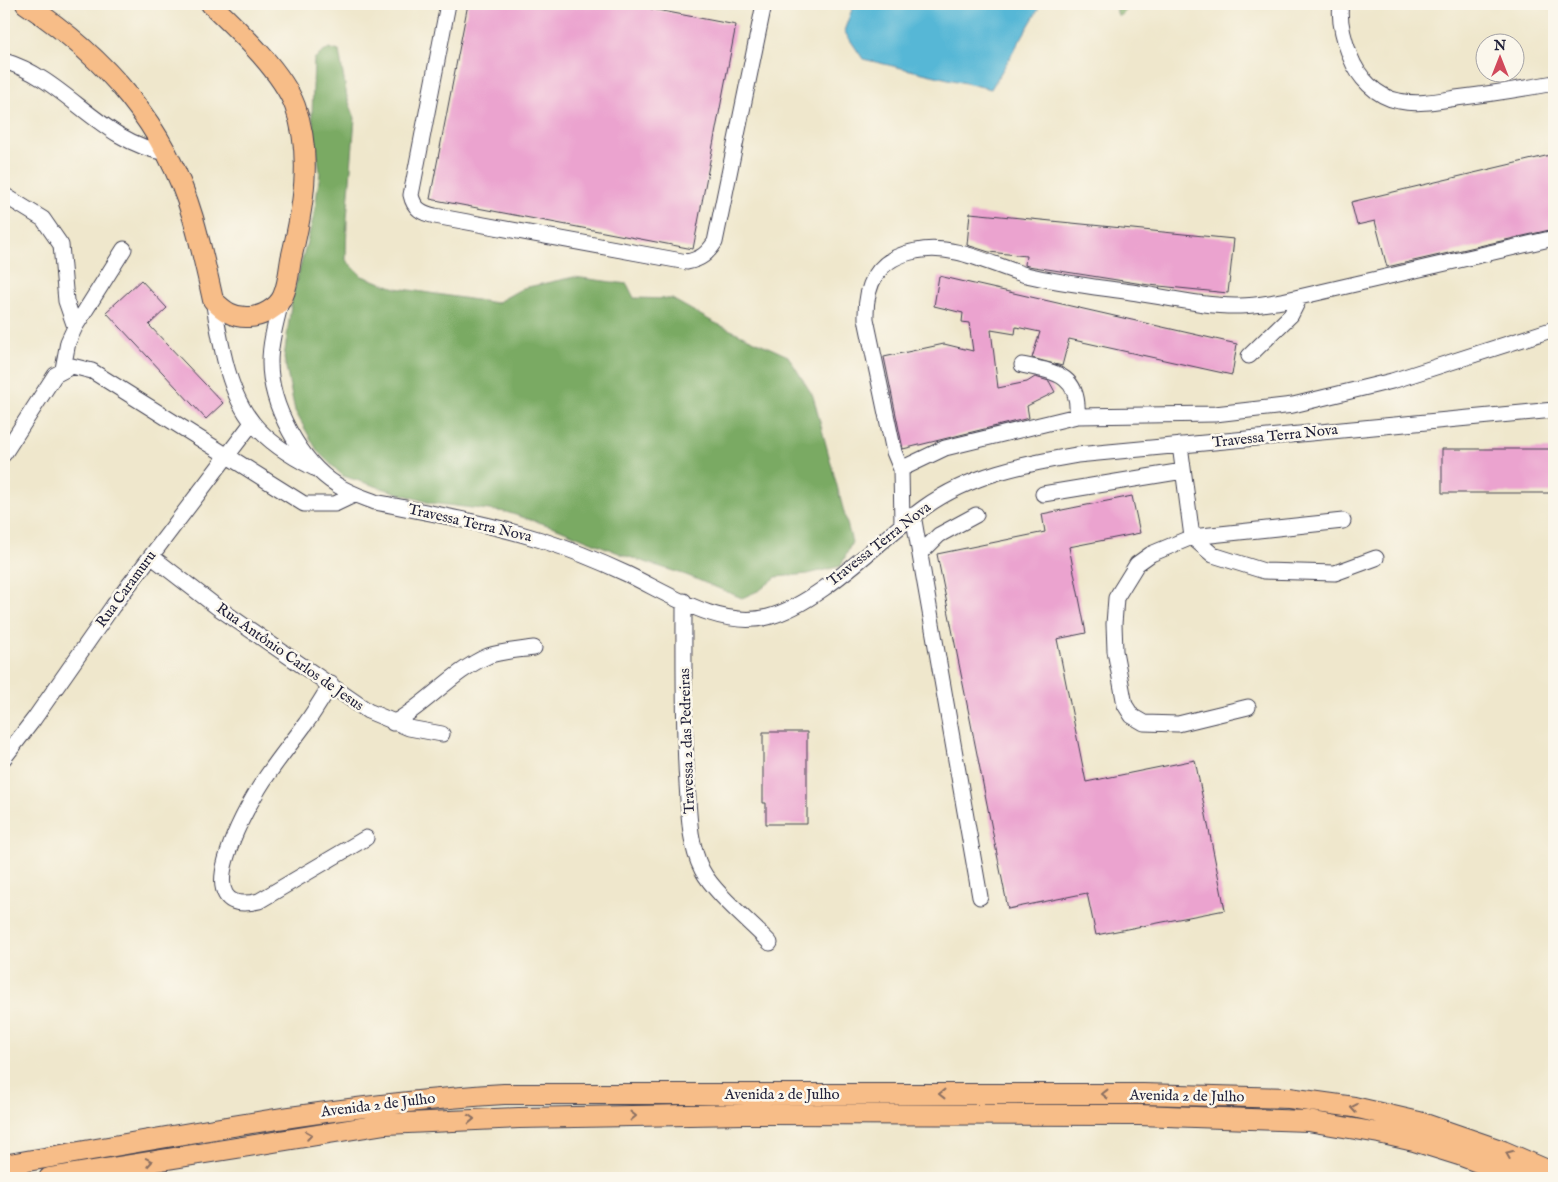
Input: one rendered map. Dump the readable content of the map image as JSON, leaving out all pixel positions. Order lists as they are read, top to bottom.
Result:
{
  "streets": {
    "main road": ["Avenida 2 de Julho"],
    "street": [
      "Travessa Terra Nova",
      "Rua Caramuru",
      "Rua Antônio Carlos de Jesus",
      "Travessa 2 das Pedreiras"
    ]
  },
  "crossings": [
    ["Travessa Terra Nova", "Travessa 2 das Pedreiras"],
    ["Rua Caramuru", "Rua Antônio Carlos de Jesus"]
  ],
  "north": "top"
}
